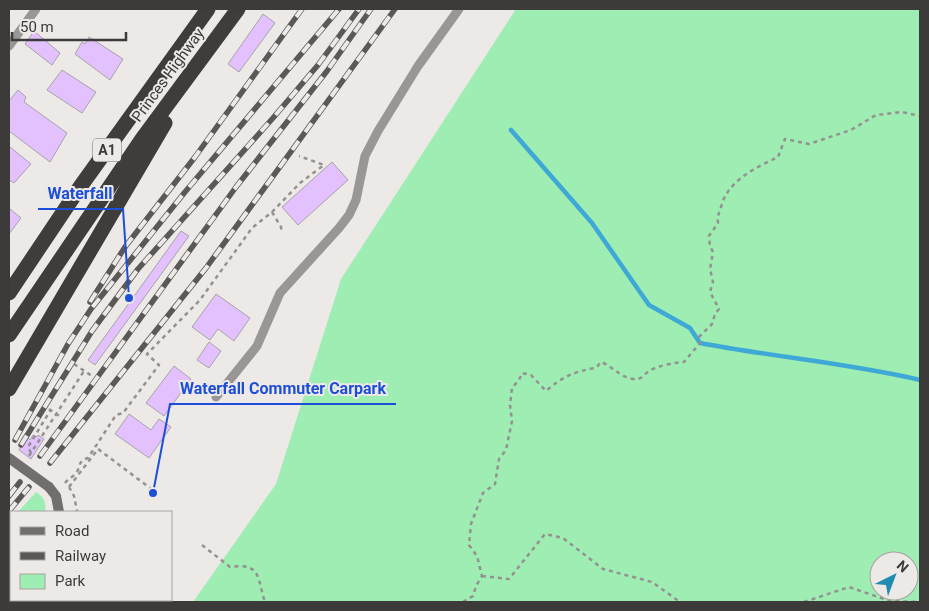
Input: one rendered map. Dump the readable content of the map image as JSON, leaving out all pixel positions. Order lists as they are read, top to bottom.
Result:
{
  "streets": {
    "highway": ["Princes Highway", "A1"]
  },
  "places": ["Waterfall", "Waterfall Commuter Carpark"],
  "legend": ["Road", "Railway", "Park"],
  "scale_bar": "50 m",
  "north": "top right"
}
